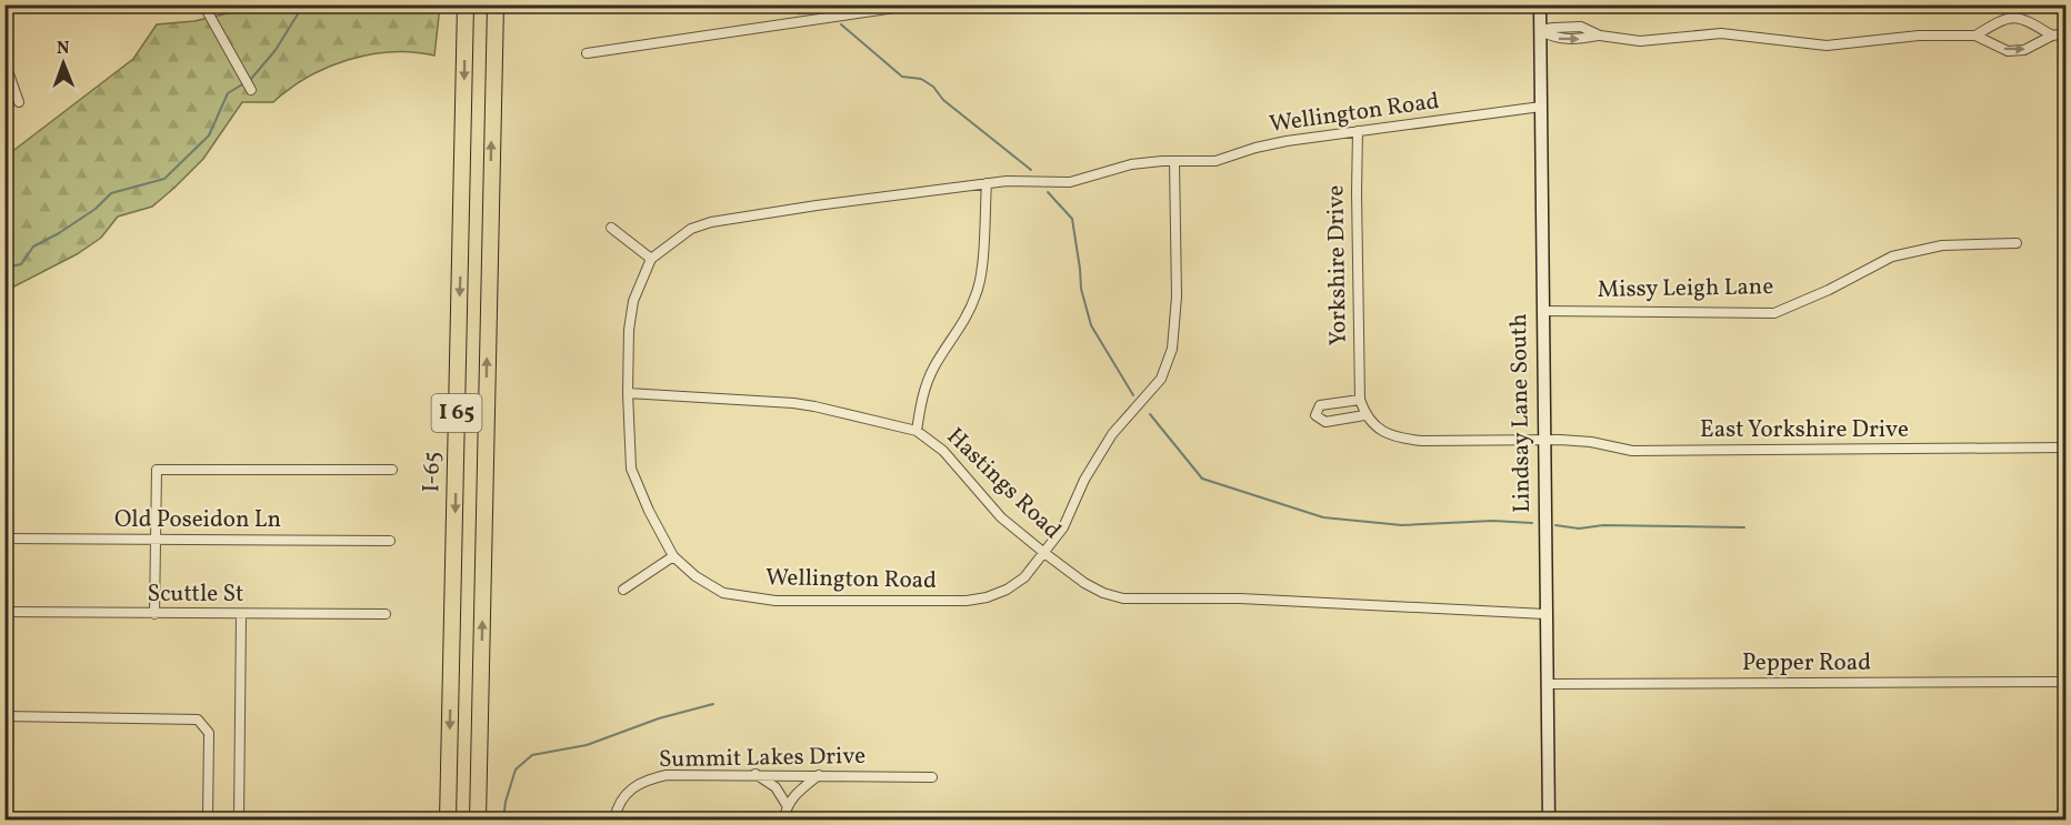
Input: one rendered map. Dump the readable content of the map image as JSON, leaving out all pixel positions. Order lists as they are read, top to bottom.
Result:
{
  "streets": {
    "highway": ["I 65", "I-65"],
    "street": [
      "Wellington Road",
      "Yorkshire Drive",
      "Missy Leigh Lane",
      "Lindsay Lane South",
      "East Yorkshire Drive",
      "Hastings Road",
      "Old Poseidon Ln",
      "Scuttle St",
      "Pepper Road",
      "Summit Lakes Drive"
    ]
  },
  "crossings": [
    ["Wellington Road", "Yorkshire Drive"],
    ["Wellington Road", "Lindsay Lane South"],
    ["Wellington Road", "Hastings Road"],
    ["Missy Leigh Lane", "Lindsay Lane South"],
    ["Lindsay Lane South", "East Yorkshire Drive"],
    ["Lindsay Lane South", "Hastings Road"],
    ["Lindsay Lane South", "Pepper Road"]
  ],
  "north": "top"
}
